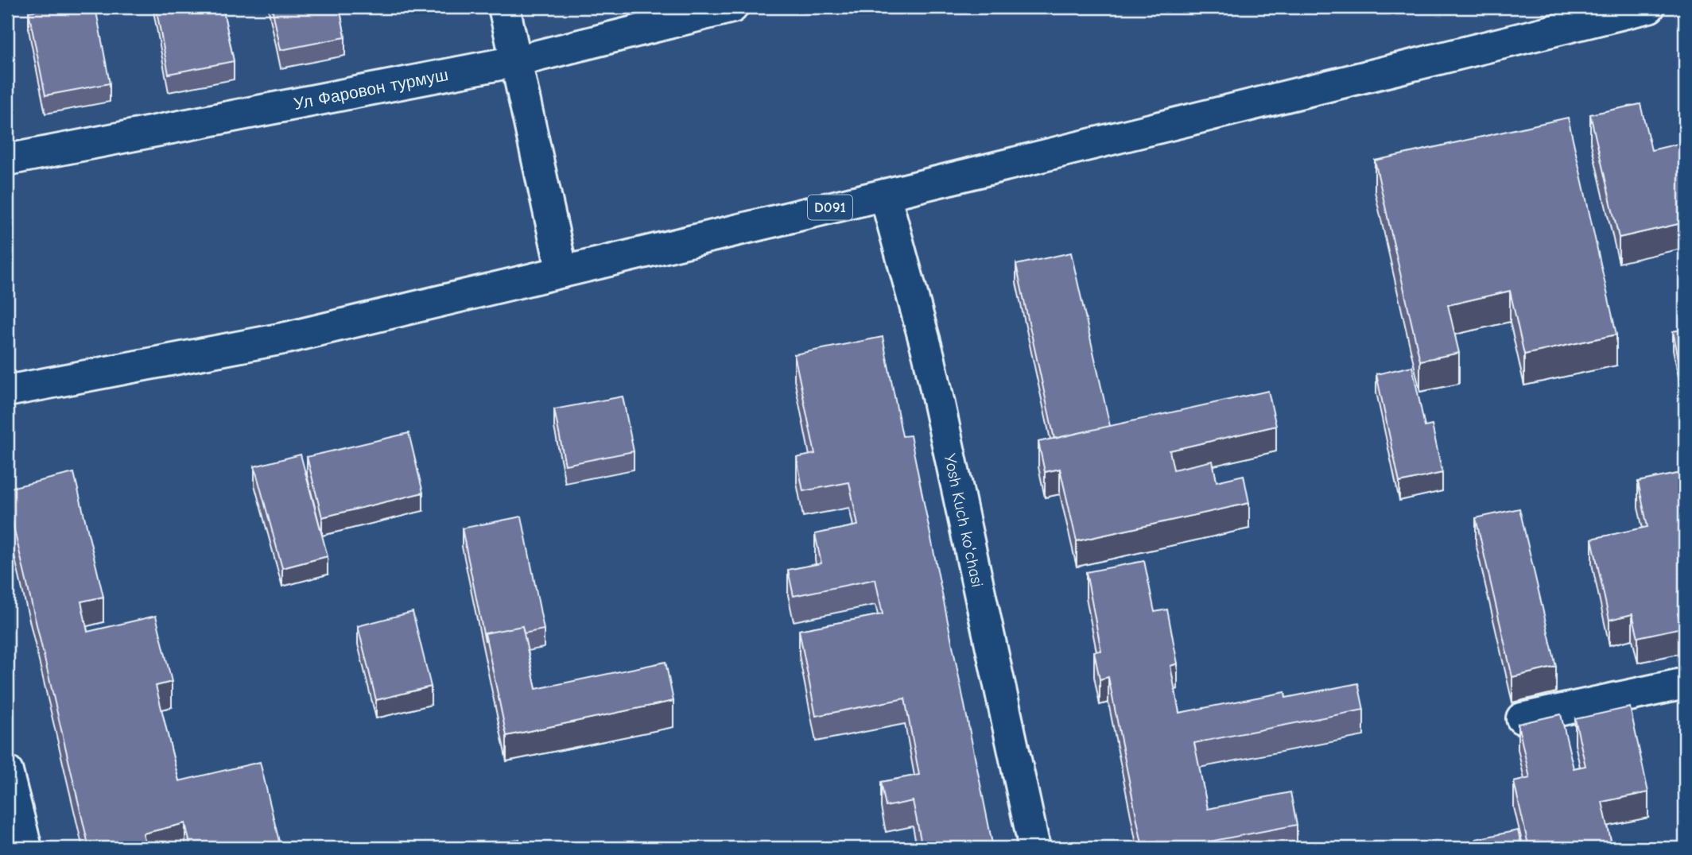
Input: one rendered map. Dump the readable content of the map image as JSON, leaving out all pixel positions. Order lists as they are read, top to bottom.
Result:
{
  "streets": {
    "street": ["Ул Фаровон турмуш", "D091", "Yosh Kuch koʻchasi"]
  },
  "crossings": [
    ["D091", "Yosh Kuch koʻchasi"]
  ]
}
